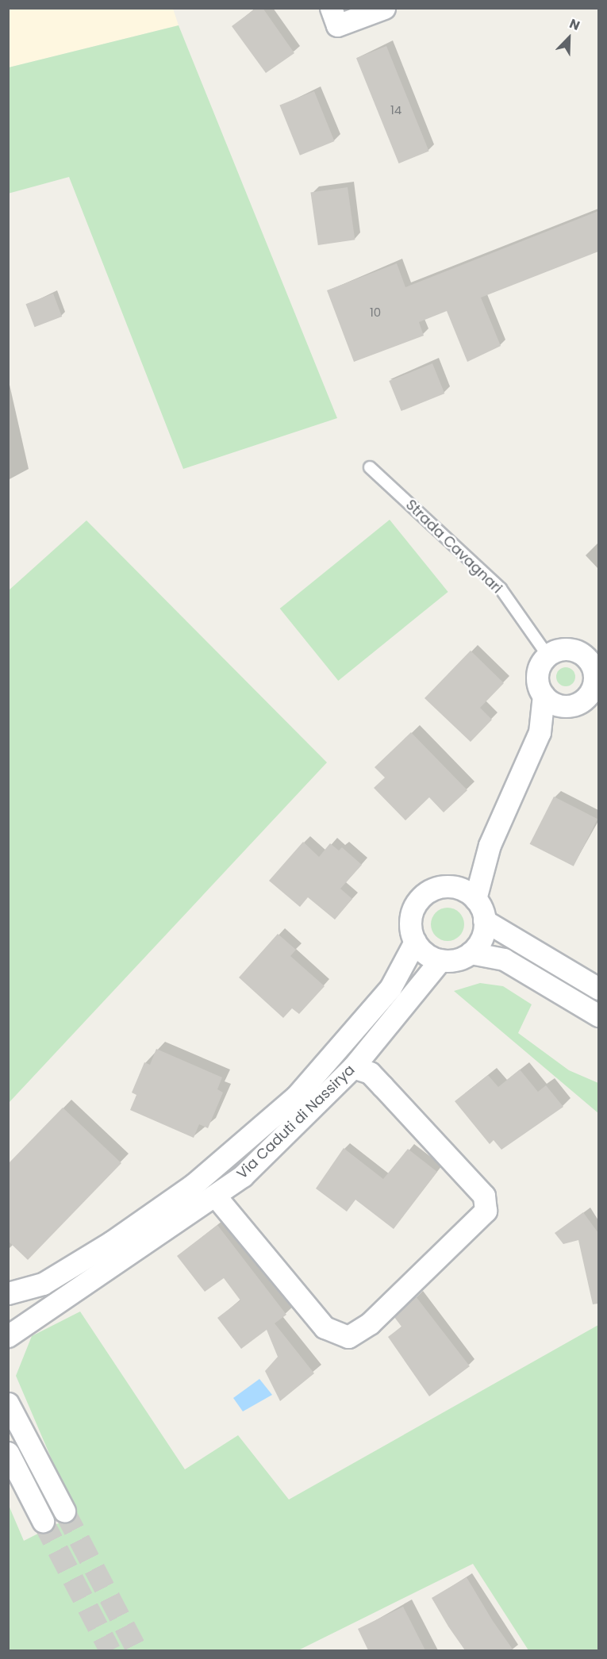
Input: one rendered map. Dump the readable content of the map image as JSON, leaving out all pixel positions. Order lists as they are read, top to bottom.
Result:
{
  "streets": {
    "street": ["Via Caduti di Nassirya"],
    "lane": ["Strada Cavagnari"]
  },
  "house_numbers": ["14", "10"],
  "north": "top right"
}
